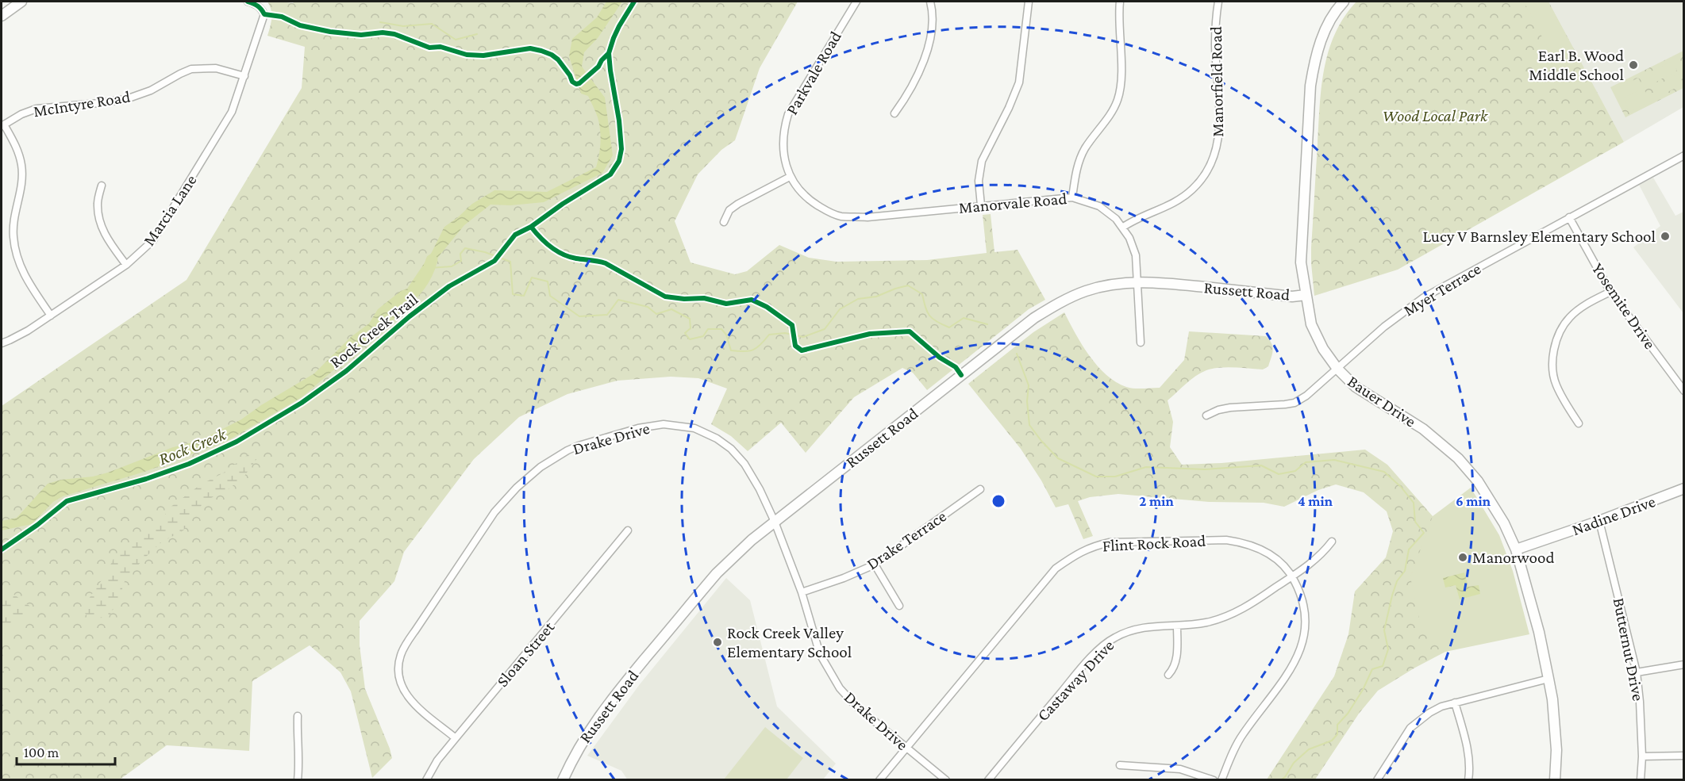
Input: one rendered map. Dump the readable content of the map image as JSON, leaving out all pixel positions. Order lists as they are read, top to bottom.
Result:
{
  "streets": {
    "street": [
      "Parkvale Road",
      "Manorfield Road",
      "McIntyre Road",
      "Manorvale Road",
      "Marcia Lane",
      "Myer Terrace",
      "Russett Road",
      "Yosemite Drive",
      "Bauer Drive",
      "Drake Drive",
      "Nadine Drive",
      "Drake Terrace",
      "Flint Rock Road",
      "Butternut Drive",
      "Sloan Street",
      "Castaway Drive"
    ],
    "cycle path": ["Rock Creek Trail"]
  },
  "crossings": [
    ["Parkvale Road", "Manorvale Road"],
    ["Manorfield Road", "Manorvale Road"],
    ["McIntyre Road", "Marcia Lane"],
    ["Manorvale Road", "Russett Road"],
    ["Myer Terrace", "Yosemite Drive"],
    ["Myer Terrace", "Bauer Drive"],
    ["Russett Road", "Bauer Drive"],
    ["Russett Road", "Drake Drive"],
    ["Bauer Drive", "Nadine Drive"],
    ["Drake Drive", "Drake Terrace"],
    ["Drake Drive", "Flint Rock Road"],
    ["Drake Drive", "Sloan Street"],
    ["Nadine Drive", "Butternut Drive"],
    ["Flint Rock Road", "Castaway Drive"]
  ],
  "water": ["Rock Creek"],
  "parks": ["Wood Local Park"],
  "places": [
    "Earl B. Wood Middle School",
    "Lucy V Barnsley Elementary School",
    "Manorwood",
    "Rock Creek Valley Elementary School"
  ],
  "scale_bar": "100 m",
  "rings": ["2 min", "4 min", "6 min"]
}
